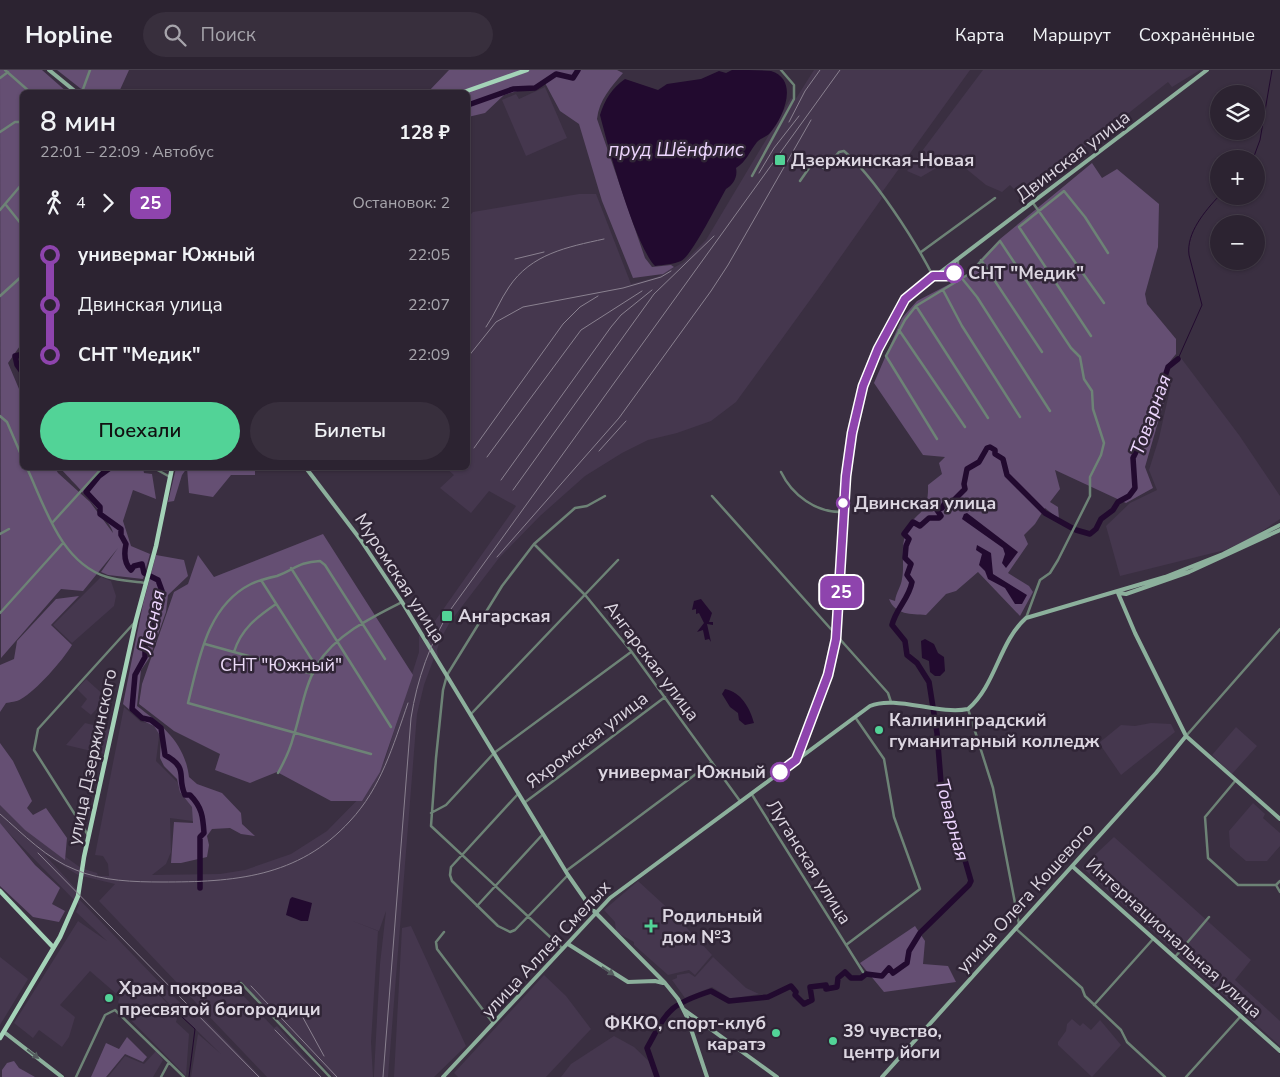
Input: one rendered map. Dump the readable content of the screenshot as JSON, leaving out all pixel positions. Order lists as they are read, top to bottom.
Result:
{
  "streets": {
    "main road": [
      "Двинская улица",
      "Муромская улица",
      "улица Дзержинского",
      "улица Олега Кошевого",
      "Интернациональная улица",
      "улица Аллея Смелых"
    ],
    "street": ["Ангарская улица", "Яхромская улица", "Луганская улица"]
  },
  "crossings": [
    ["Двинская улица", "улица Аллея Смелых"],
    ["Ангарская улица", "Яхромская улица"],
    ["Ангарская улица", "улица Аллея Смелых"],
    ["Луганская улица", "улица Аллея Смелых"],
    ["улица Олега Кошевого", "Интернациональная улица"]
  ],
  "water": ["пруд Шёнфлис", "Товарная", "Лесная"],
  "parks": ["СНТ \"Южный\""],
  "places": {
    "transit": ["Дзержинская-Новая", "Ангарская"],
    "other": [
      "СНТ \"Медик\"",
      "Двинская улица",
      "Калининградский гуманитарный колледж",
      "универмаг Южный",
      "Храм покрова пресвятой богородици",
      "ФККО, спорт-клуб каратэ",
      "39 чувство, центр йоги"
    ],
    "health": ["Родильный дом №3"]
  },
  "lines": ["bus line 25"],
  "page": {
    "header": "Hopline",
    "search": "Поиск",
    "nav": ["Карта", "Маршрут", "Сохранённые"],
    "on_map": "25",
    "map_buttons": ["+", "−"],
    "heading": ["8 мин", "22:01 – 22:09 · Автобус", "128 ₽"],
    "legs": ["4", "25", "Остановок: 2"],
    "list": [
      {
        "name": "универмаг Южный",
        "value": "22:05"
      },
      {
        "name": "Двинская улица",
        "value": "22:07"
      },
      {
        "name": "СНТ \"Медик\"",
        "value": "22:09"
      }
    ],
    "buttons": ["Поехали", "Билеты"]
  }
}
